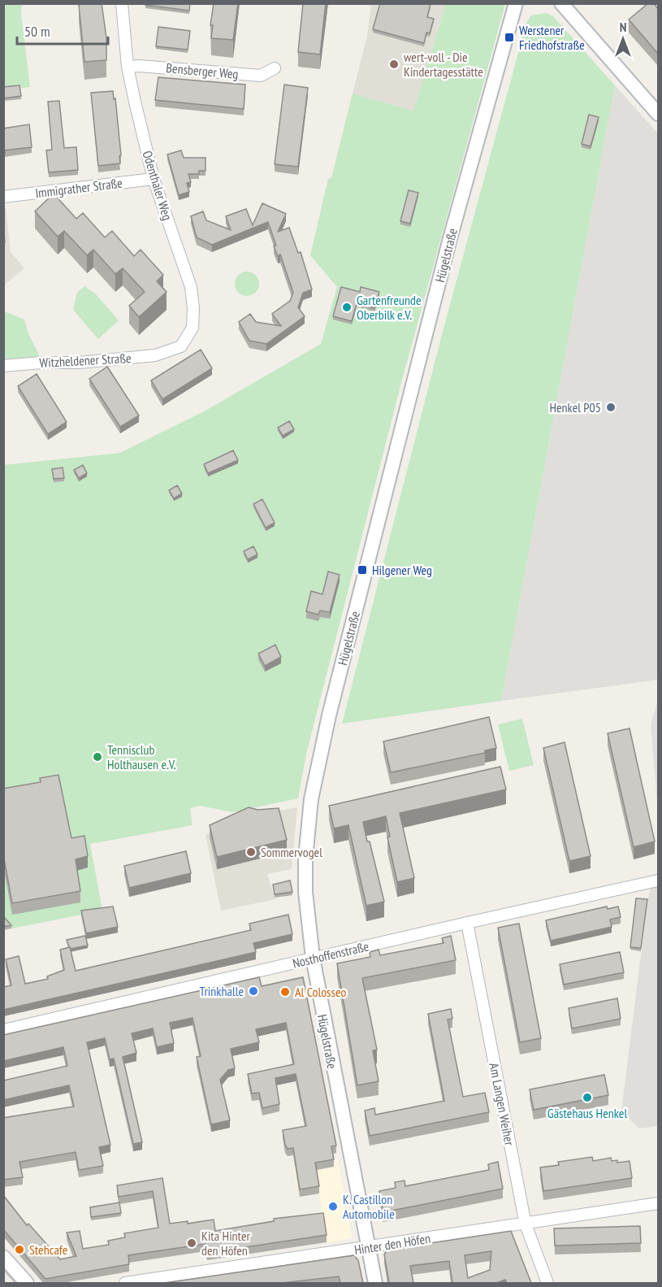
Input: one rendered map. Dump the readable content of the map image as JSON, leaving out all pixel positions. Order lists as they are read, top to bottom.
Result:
{
  "streets": {
    "street": [
      "Bensberger Weg",
      "Odenthaler Weg",
      "Immigrather Straße",
      "Hügelstraße",
      "Witzheldener Straße",
      "Nosthoffenstraße",
      "Am Langen Weiher",
      "Hinter den Höfen"
    ]
  },
  "crossings": [
    ["Bensberger Weg", "Odenthaler Weg"],
    ["Odenthaler Weg", "Immigrather Straße"],
    ["Odenthaler Weg", "Witzheldener Straße"],
    ["Hügelstraße", "Nosthoffenstraße"],
    ["Hügelstraße", "Hinter den Höfen"],
    ["Nosthoffenstraße", "Am Langen Weiher"],
    ["Am Langen Weiher", "Hinter den Höfen"]
  ],
  "places": {
    "transit": ["Werstener Friedhofstraße", "Hilgener Weg"],
    "other": [
      "wert-voll - Die Kindertagesstätte",
      "Gartenfreunde Oberbilk e.V.",
      "Henkel P05",
      "Tennisclub Holthausen e.V.",
      "Sommervogel",
      "Trinkhalle",
      "Al Colosseo",
      "Gästehaus Henkel",
      "K. Castillon Automobile",
      "Kita Hinter den Höfen",
      "Stehcafe"
    ]
  },
  "scale_bar": "50 m",
  "north": "top"
}
